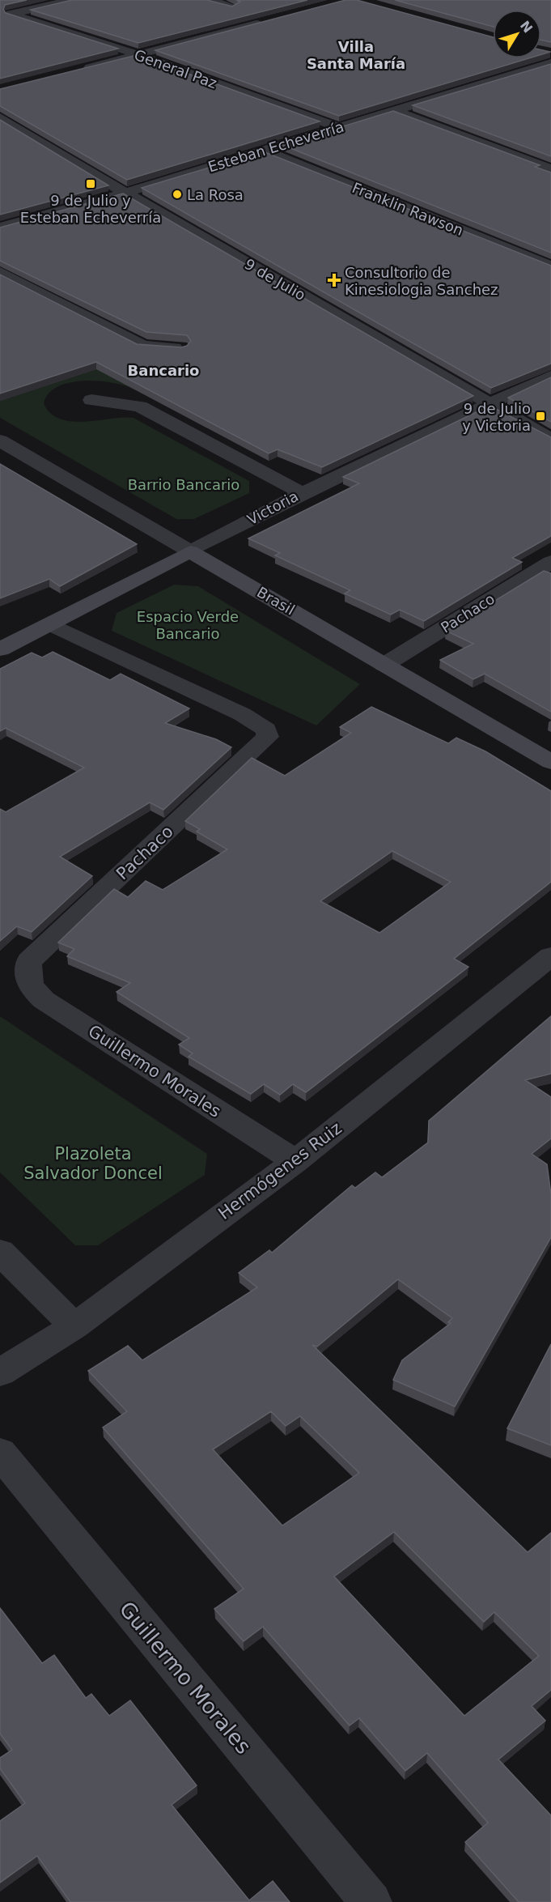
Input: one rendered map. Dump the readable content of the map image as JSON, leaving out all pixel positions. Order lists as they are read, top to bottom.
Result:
{
  "streets": {
    "street": [
      "General Paz",
      "Esteban Echeverría",
      "Franklin Rawson",
      "9 de Julio",
      "Victoria",
      "Brasil",
      "Pachaco",
      "Guillermo Morales",
      "Hermógenes Ruiz"
    ]
  },
  "crossings": [
    ["General Paz", "Esteban Echeverría"],
    ["Esteban Echeverría", "Franklin Rawson"],
    ["Esteban Echeverría", "9 de Julio"],
    ["9 de Julio", "Victoria"],
    ["Victoria", "Brasil"],
    ["Victoria", "Pachaco"],
    ["Brasil", "Pachaco"],
    ["Pachaco", "Guillermo Morales"],
    ["Guillermo Morales", "Hermógenes Ruiz"]
  ],
  "districts": ["Villa Santa María", "Bancario"],
  "parks": ["Barrio Bancario", "Espacio Verde Bancario", "Plazoleta Salvador Doncel"],
  "places": {
    "transit": ["9 de Julio y Esteban Echeverría", "9 de Julio y Victoria"],
    "other": ["La Rosa"],
    "health": ["Consultorio de Kinesiologia Sanchez"]
  },
  "north": "top right"
}
